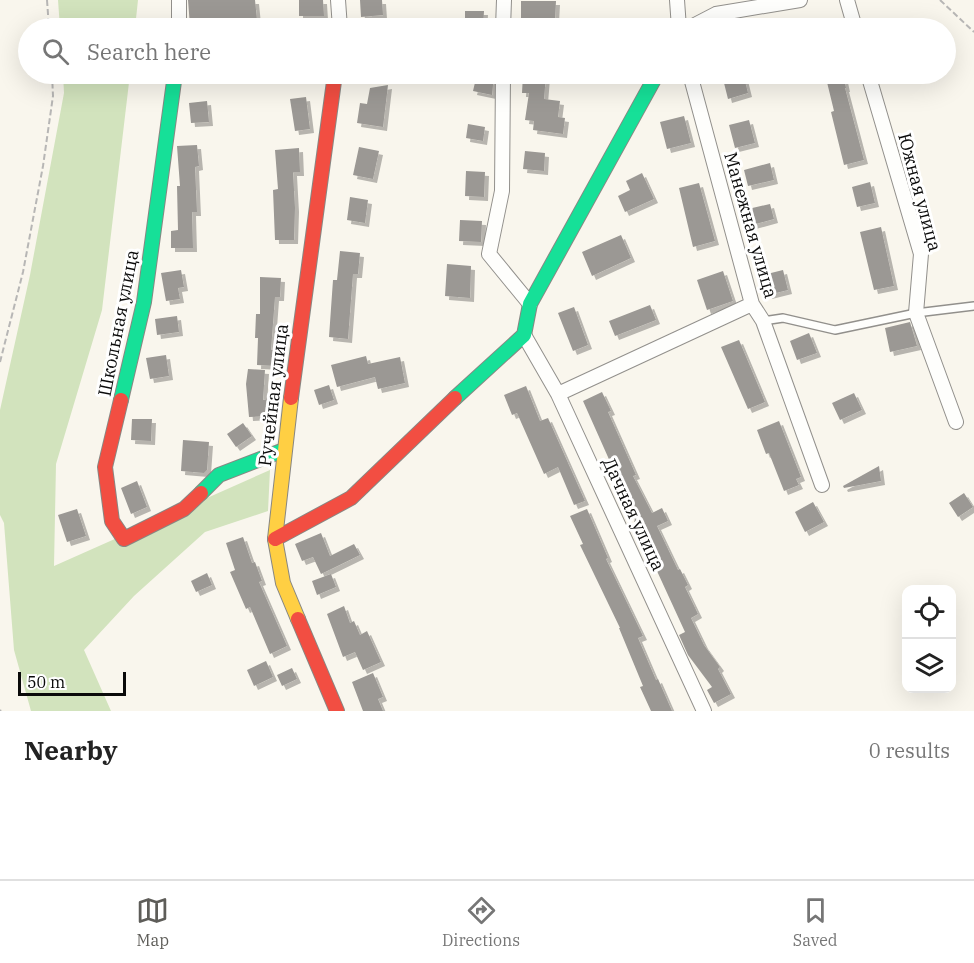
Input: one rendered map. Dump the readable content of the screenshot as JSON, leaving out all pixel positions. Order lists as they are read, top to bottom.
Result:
{
  "streets": {
    "street": [
      "Южная улица",
      "Манежная улица",
      "Школьная улица",
      "Ручейная улица",
      "Дачная улица"
    ]
  },
  "crossings": [
    ["Школьная улица", "Ручейная улица"]
  ],
  "scale_bar": "50 m",
  "page": {
    "search": "Search here",
    "scale": "50 m",
    "heading": ["Nearby", "0 results"],
    "nav": ["Map", "Directions", "Saved"]
  }
}
